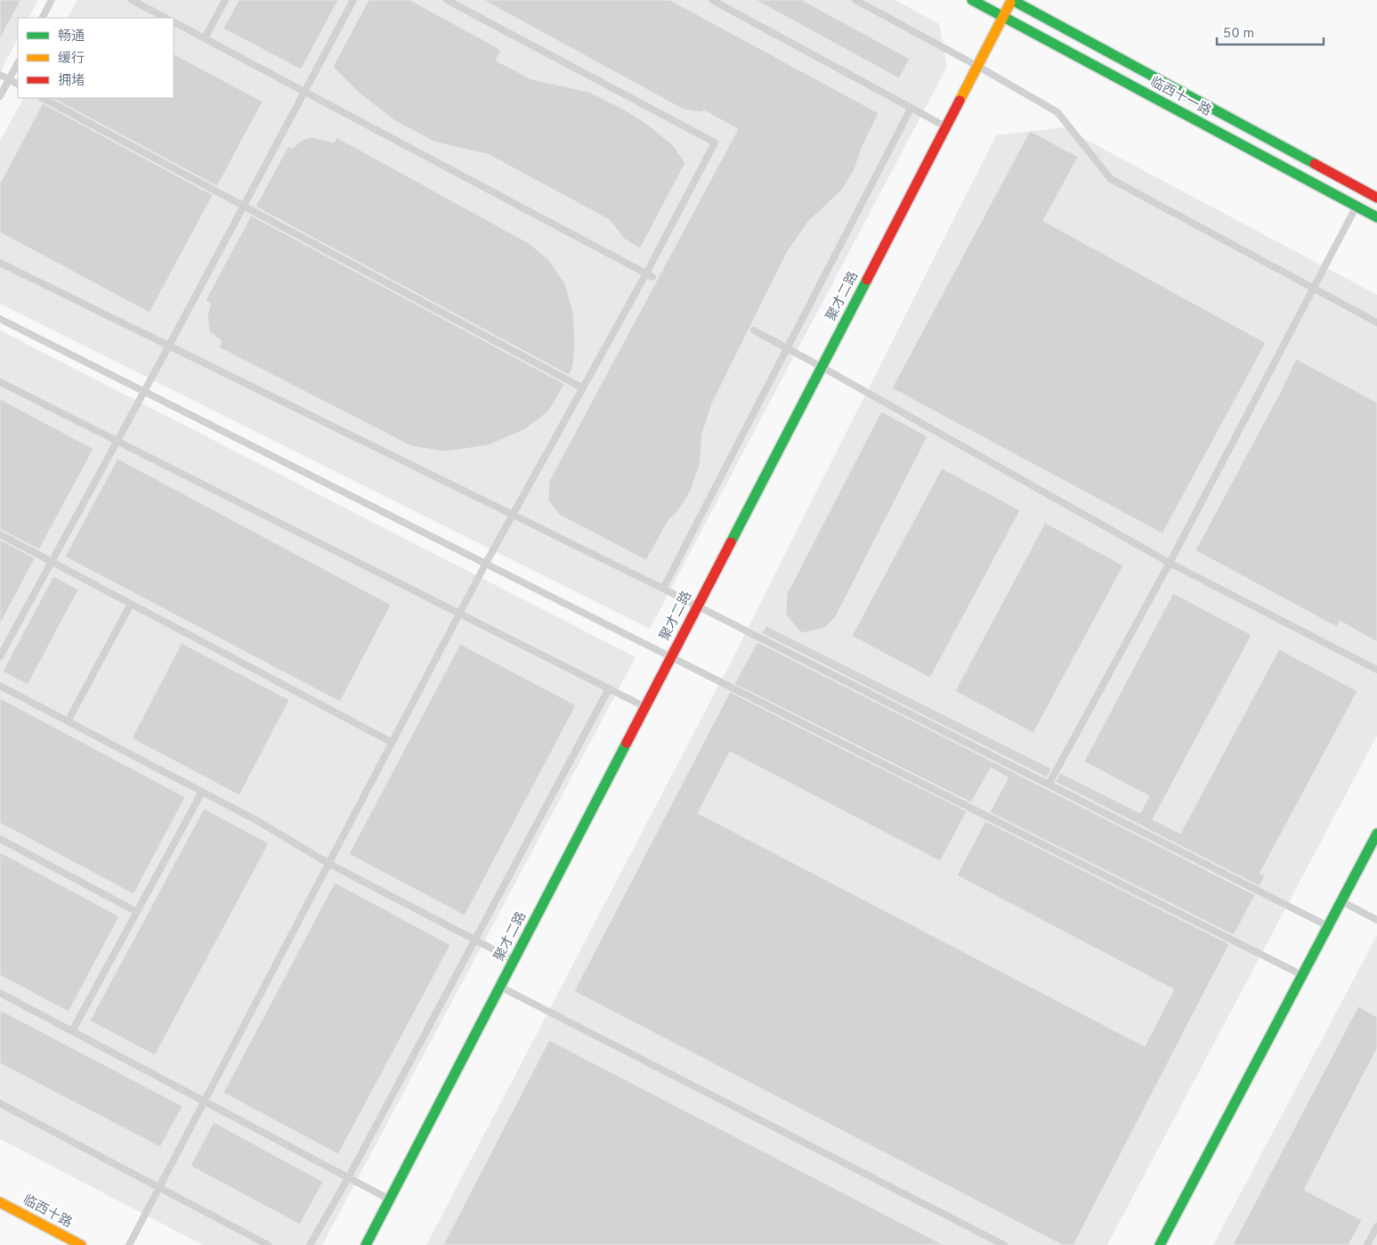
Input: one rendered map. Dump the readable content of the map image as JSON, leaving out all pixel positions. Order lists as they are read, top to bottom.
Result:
{
  "streets": {
    "street": ["临西十一路", "聚才二路", "临西十路"]
  },
  "crossings": [
    ["临西十一路", "聚才二路"]
  ],
  "legend": ["畅通", "缓行", "拥堵"],
  "scale_bar": "50 m"
}
